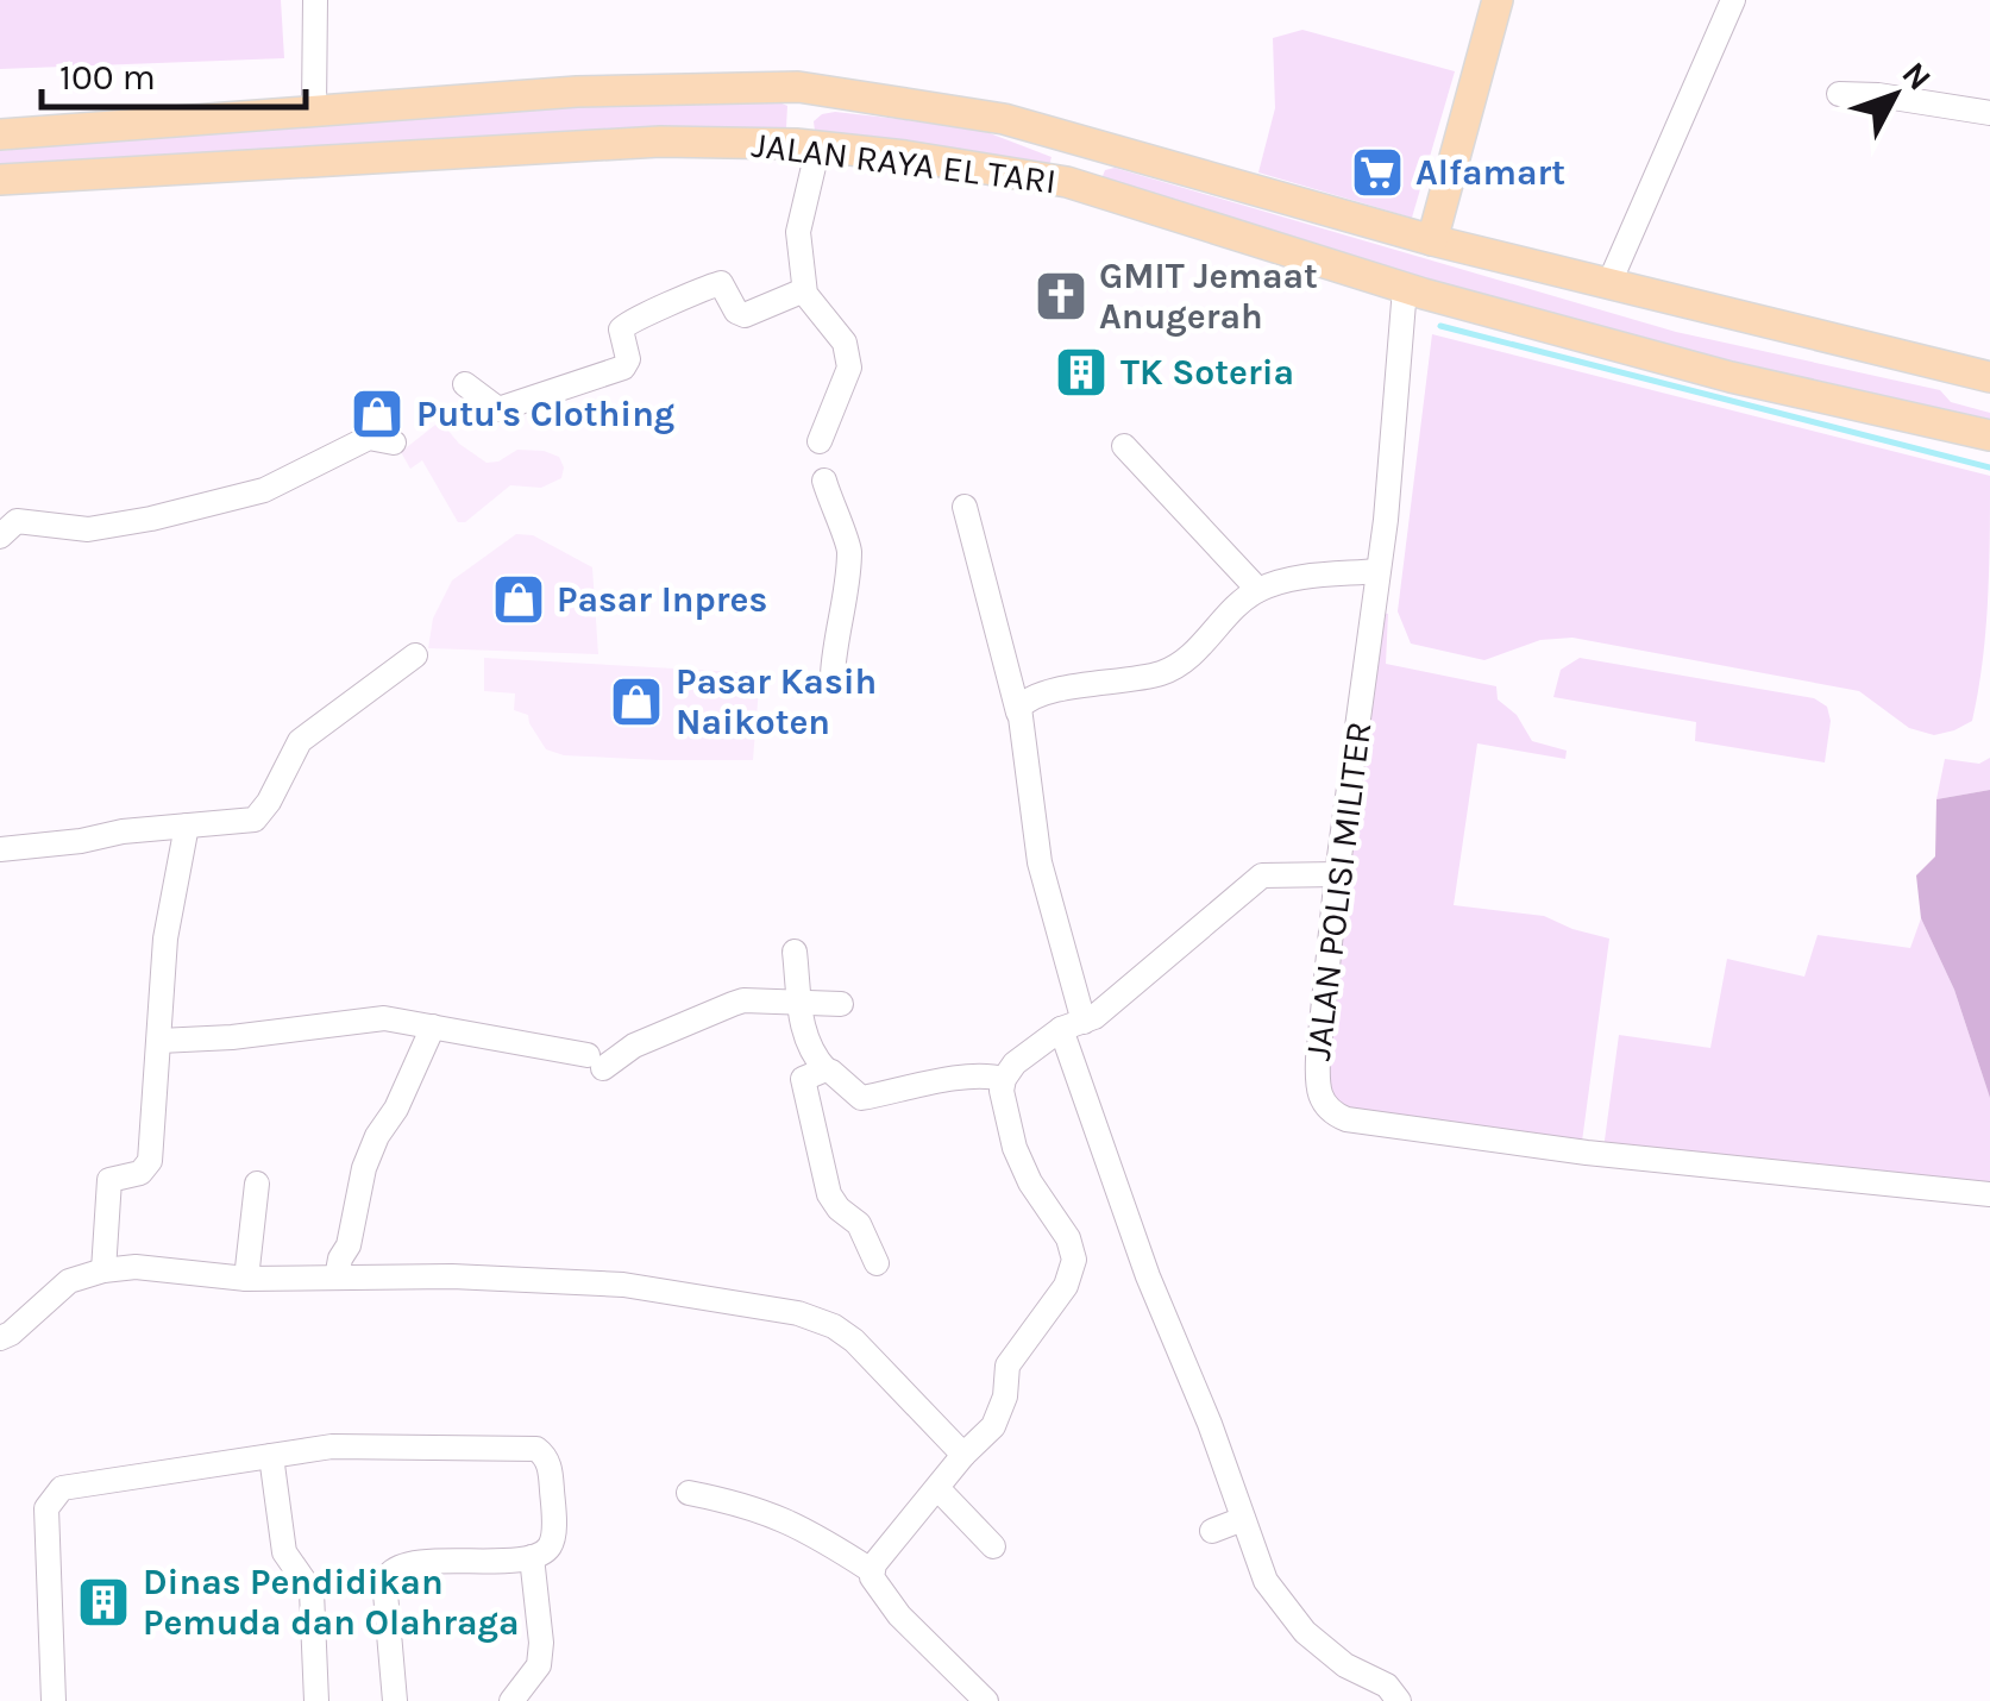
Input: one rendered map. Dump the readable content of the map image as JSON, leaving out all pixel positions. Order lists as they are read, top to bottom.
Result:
{
  "streets": {
    "main road": ["JALAN RAYA EL TARI"],
    "street": ["JALAN POLISI MILITER"]
  },
  "crossings": [
    ["JALAN RAYA EL TARI", "JALAN POLISI MILITER"]
  ],
  "places": {
    "supermarket": ["Alfamart"],
    "church": ["GMIT Jemaat Anugerah"],
    "building": ["TK Soteria", "Dinas Pendidikan Pemuda dan Olahraga"],
    "shop": ["Putu's Clothing", "Pasar Inpres", "Pasar Kasih Naikoten"]
  },
  "scale_bar": "100 m",
  "north": "top right"
}
